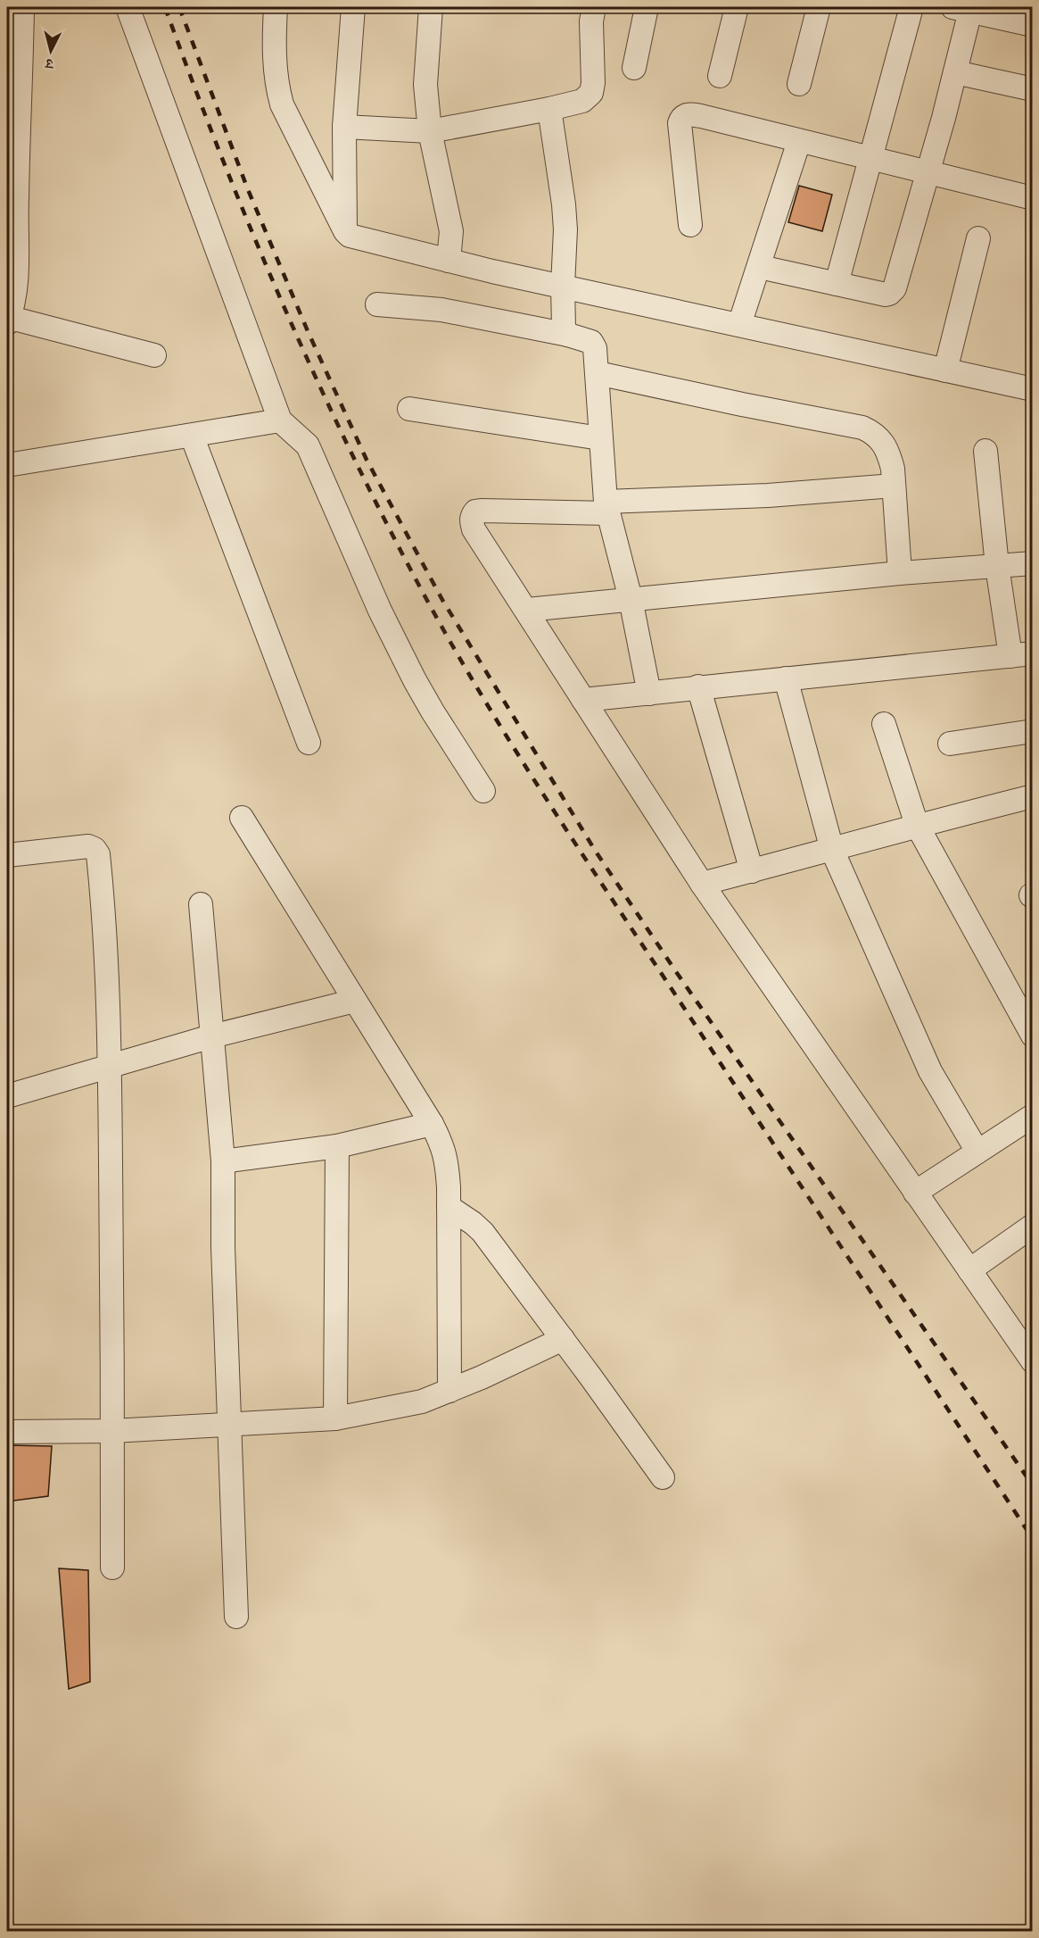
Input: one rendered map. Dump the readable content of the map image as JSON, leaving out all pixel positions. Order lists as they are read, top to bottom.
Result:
{
  "north": "bottom"
}
